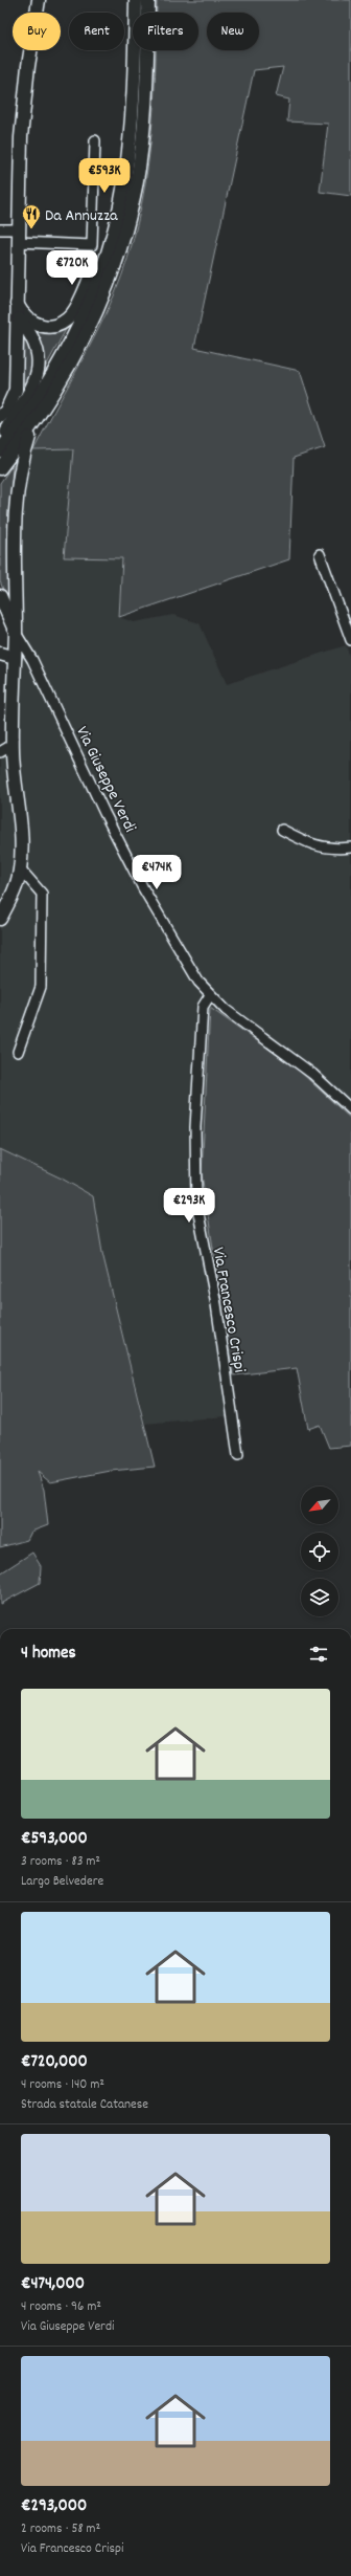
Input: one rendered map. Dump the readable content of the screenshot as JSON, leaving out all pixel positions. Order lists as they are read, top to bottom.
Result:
{
  "streets": {
    "street": ["Via Giuseppe Verdi", "Via Francesco Crispi"]
  },
  "crossings": [
    ["Via Giuseppe Verdi", "Via Francesco Crispi"]
  ],
  "places": {
    "restaurant": ["Da Annuzza"]
  },
  "north": "bottom left",
  "page": {
    "chip": [
      "Buy",
      "Rent",
      "Filters",
      "New"
    ],
    "price": [
      "€593K",
      "€720K",
      "€474K",
      "€293K"
    ],
    "heading": "4 homes",
    "list": [
      {
        "name": "€593,000",
        "note": "3 rooms · 83 m² · Largo Belvedere"
      },
      {
        "name": "€720,000",
        "note": "4 rooms · 140 m² · Strada statale Catanese"
      },
      {
        "name": "€474,000",
        "note": "4 rooms · 96 m² · Via Giuseppe Verdi"
      },
      {
        "name": "€293,000",
        "note": "2 rooms · 58 m² · Via Francesco Crispi"
      }
    ]
  }
}
